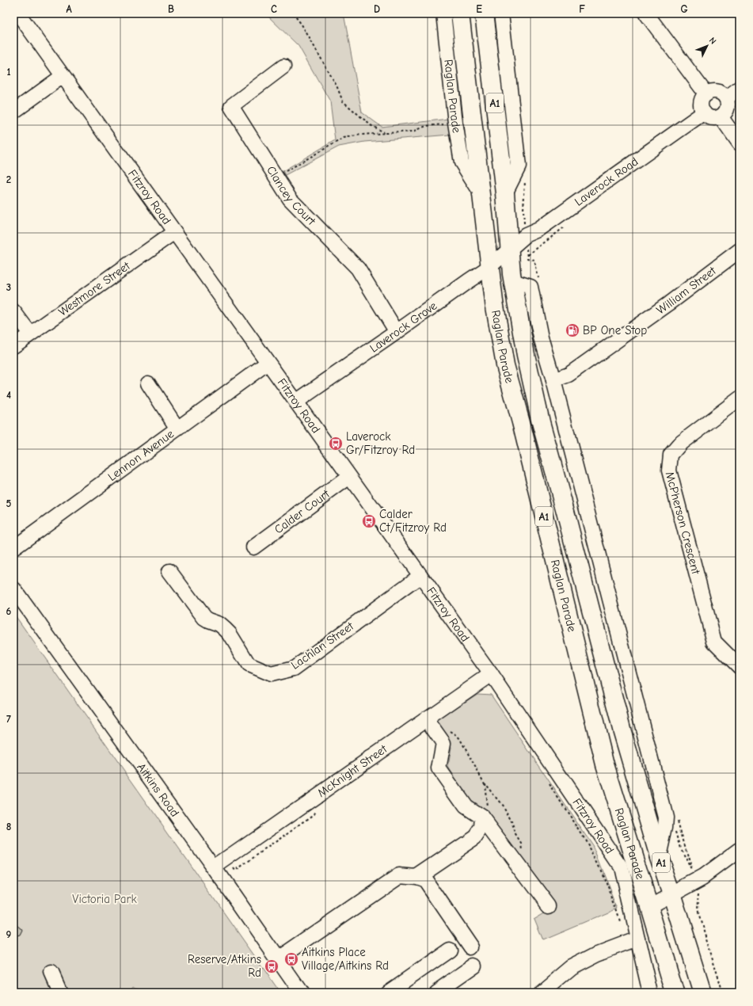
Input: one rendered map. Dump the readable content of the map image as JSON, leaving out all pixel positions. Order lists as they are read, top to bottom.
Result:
{
  "streets": {
    "highway": ["Raglan Parade", "A1"],
    "street": [
      "Laverock Road",
      "Clancey Court",
      "Fitzroy Road",
      "Westmore Street",
      "William Street",
      "Laverock Grove",
      "Lennon Avenue",
      "Calder Court",
      "McPherson Crescent",
      "Lachlan Street",
      "McKnight Street",
      "Aitkins Road"
    ]
  },
  "crossings": [
    ["Raglan Parade", "Laverock Road"],
    ["Raglan Parade", "William Street"],
    ["Raglan Parade", "Laverock Grove"],
    ["Laverock Road", "Laverock Grove"],
    ["Clancey Court", "Laverock Grove"],
    ["Fitzroy Road", "Westmore Street"],
    ["Fitzroy Road", "Laverock Grove"],
    ["Fitzroy Road", "Lennon Avenue"],
    ["Fitzroy Road", "Calder Court"],
    ["Fitzroy Road", "Lachlan Street"],
    ["Fitzroy Road", "McKnight Street"],
    ["McKnight Street", "Aitkins Road"]
  ],
  "parks": ["Victoria Park"],
  "places": {
    "fuel station": ["BP One Stop"],
    "bus stop": [
      "Laverock Gr/Fitzroy Rd",
      "Calder Ct/Fitzroy Rd",
      "Aitkins Place Village/Aitkins Rd",
      "Reserve/Atkins Rd"
    ]
  },
  "north": "top right",
  "grid": {
    "columns": [
      "A",
      "B",
      "C",
      "D",
      "E",
      "F",
      "G"
    ],
    "rows": [
      "1",
      "2",
      "3",
      "4",
      "5",
      "6",
      "7",
      "8",
      "9"
    ]
  }
}
